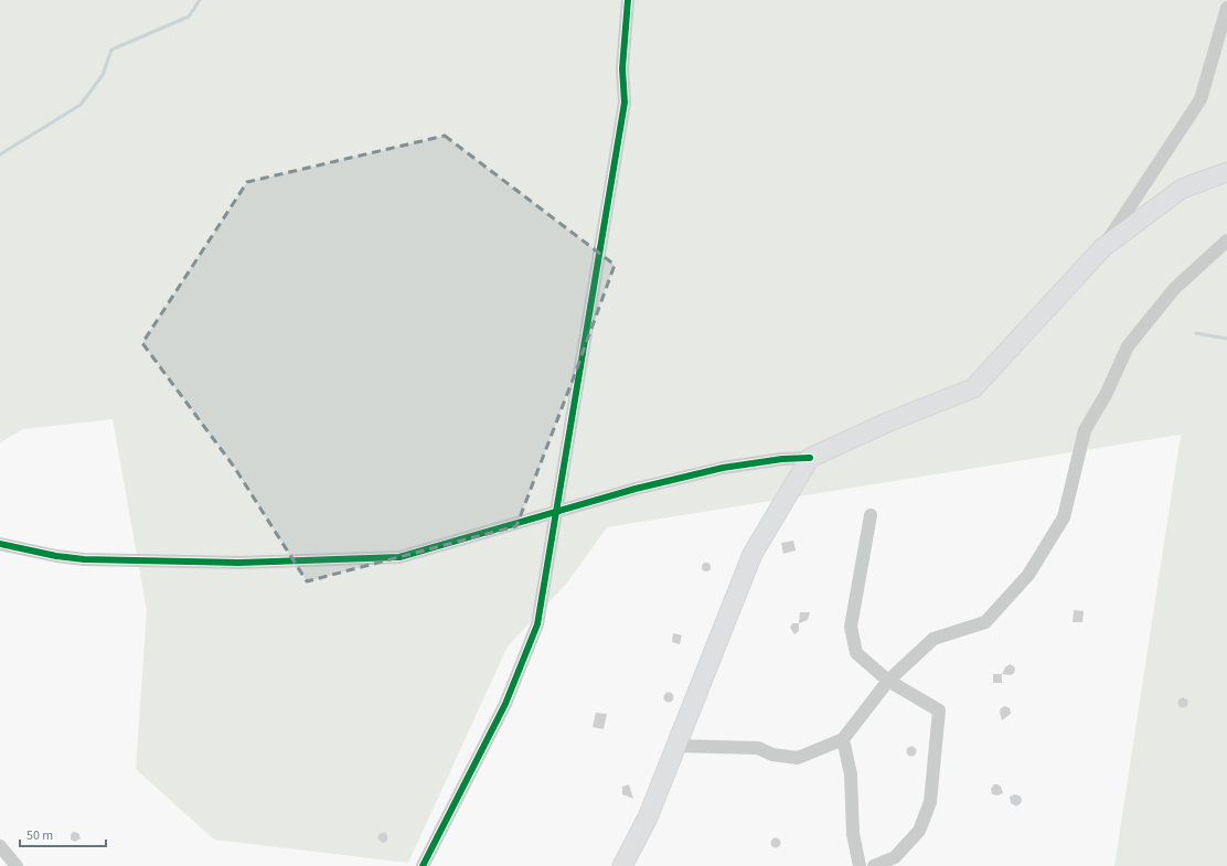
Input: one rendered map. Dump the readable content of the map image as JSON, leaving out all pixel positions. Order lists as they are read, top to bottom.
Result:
{
  "scale_bar": "50 m"
}
